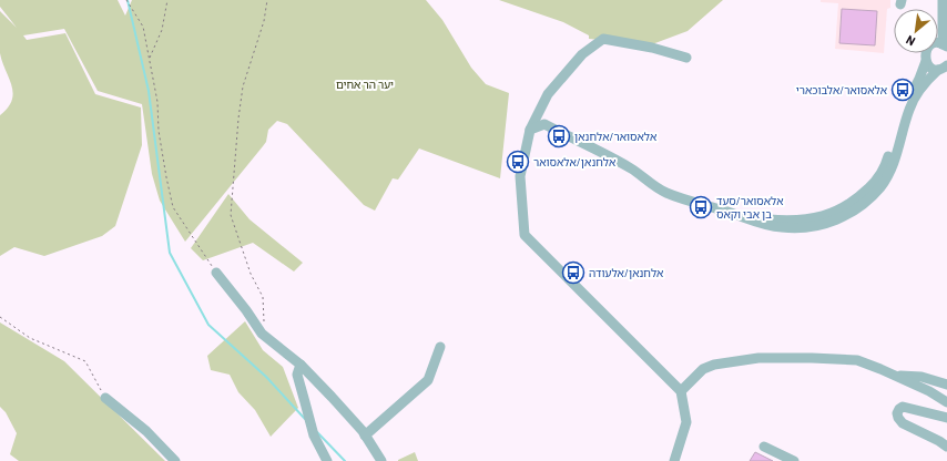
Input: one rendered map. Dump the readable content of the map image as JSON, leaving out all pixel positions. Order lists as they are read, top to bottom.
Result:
{
  "parks": ["יער הר אחים"],
  "places": {
    "bus stop": [
      "אלאסואר/אלבוכארי",
      "אלאסואר/אלחנאן",
      "אלחנאן/אלאסואר",
      "אלאסואר/סעד בן אבי וקאס",
      "אלחנאן/אלעודה"
    ]
  },
  "north": "bottom left"
}
